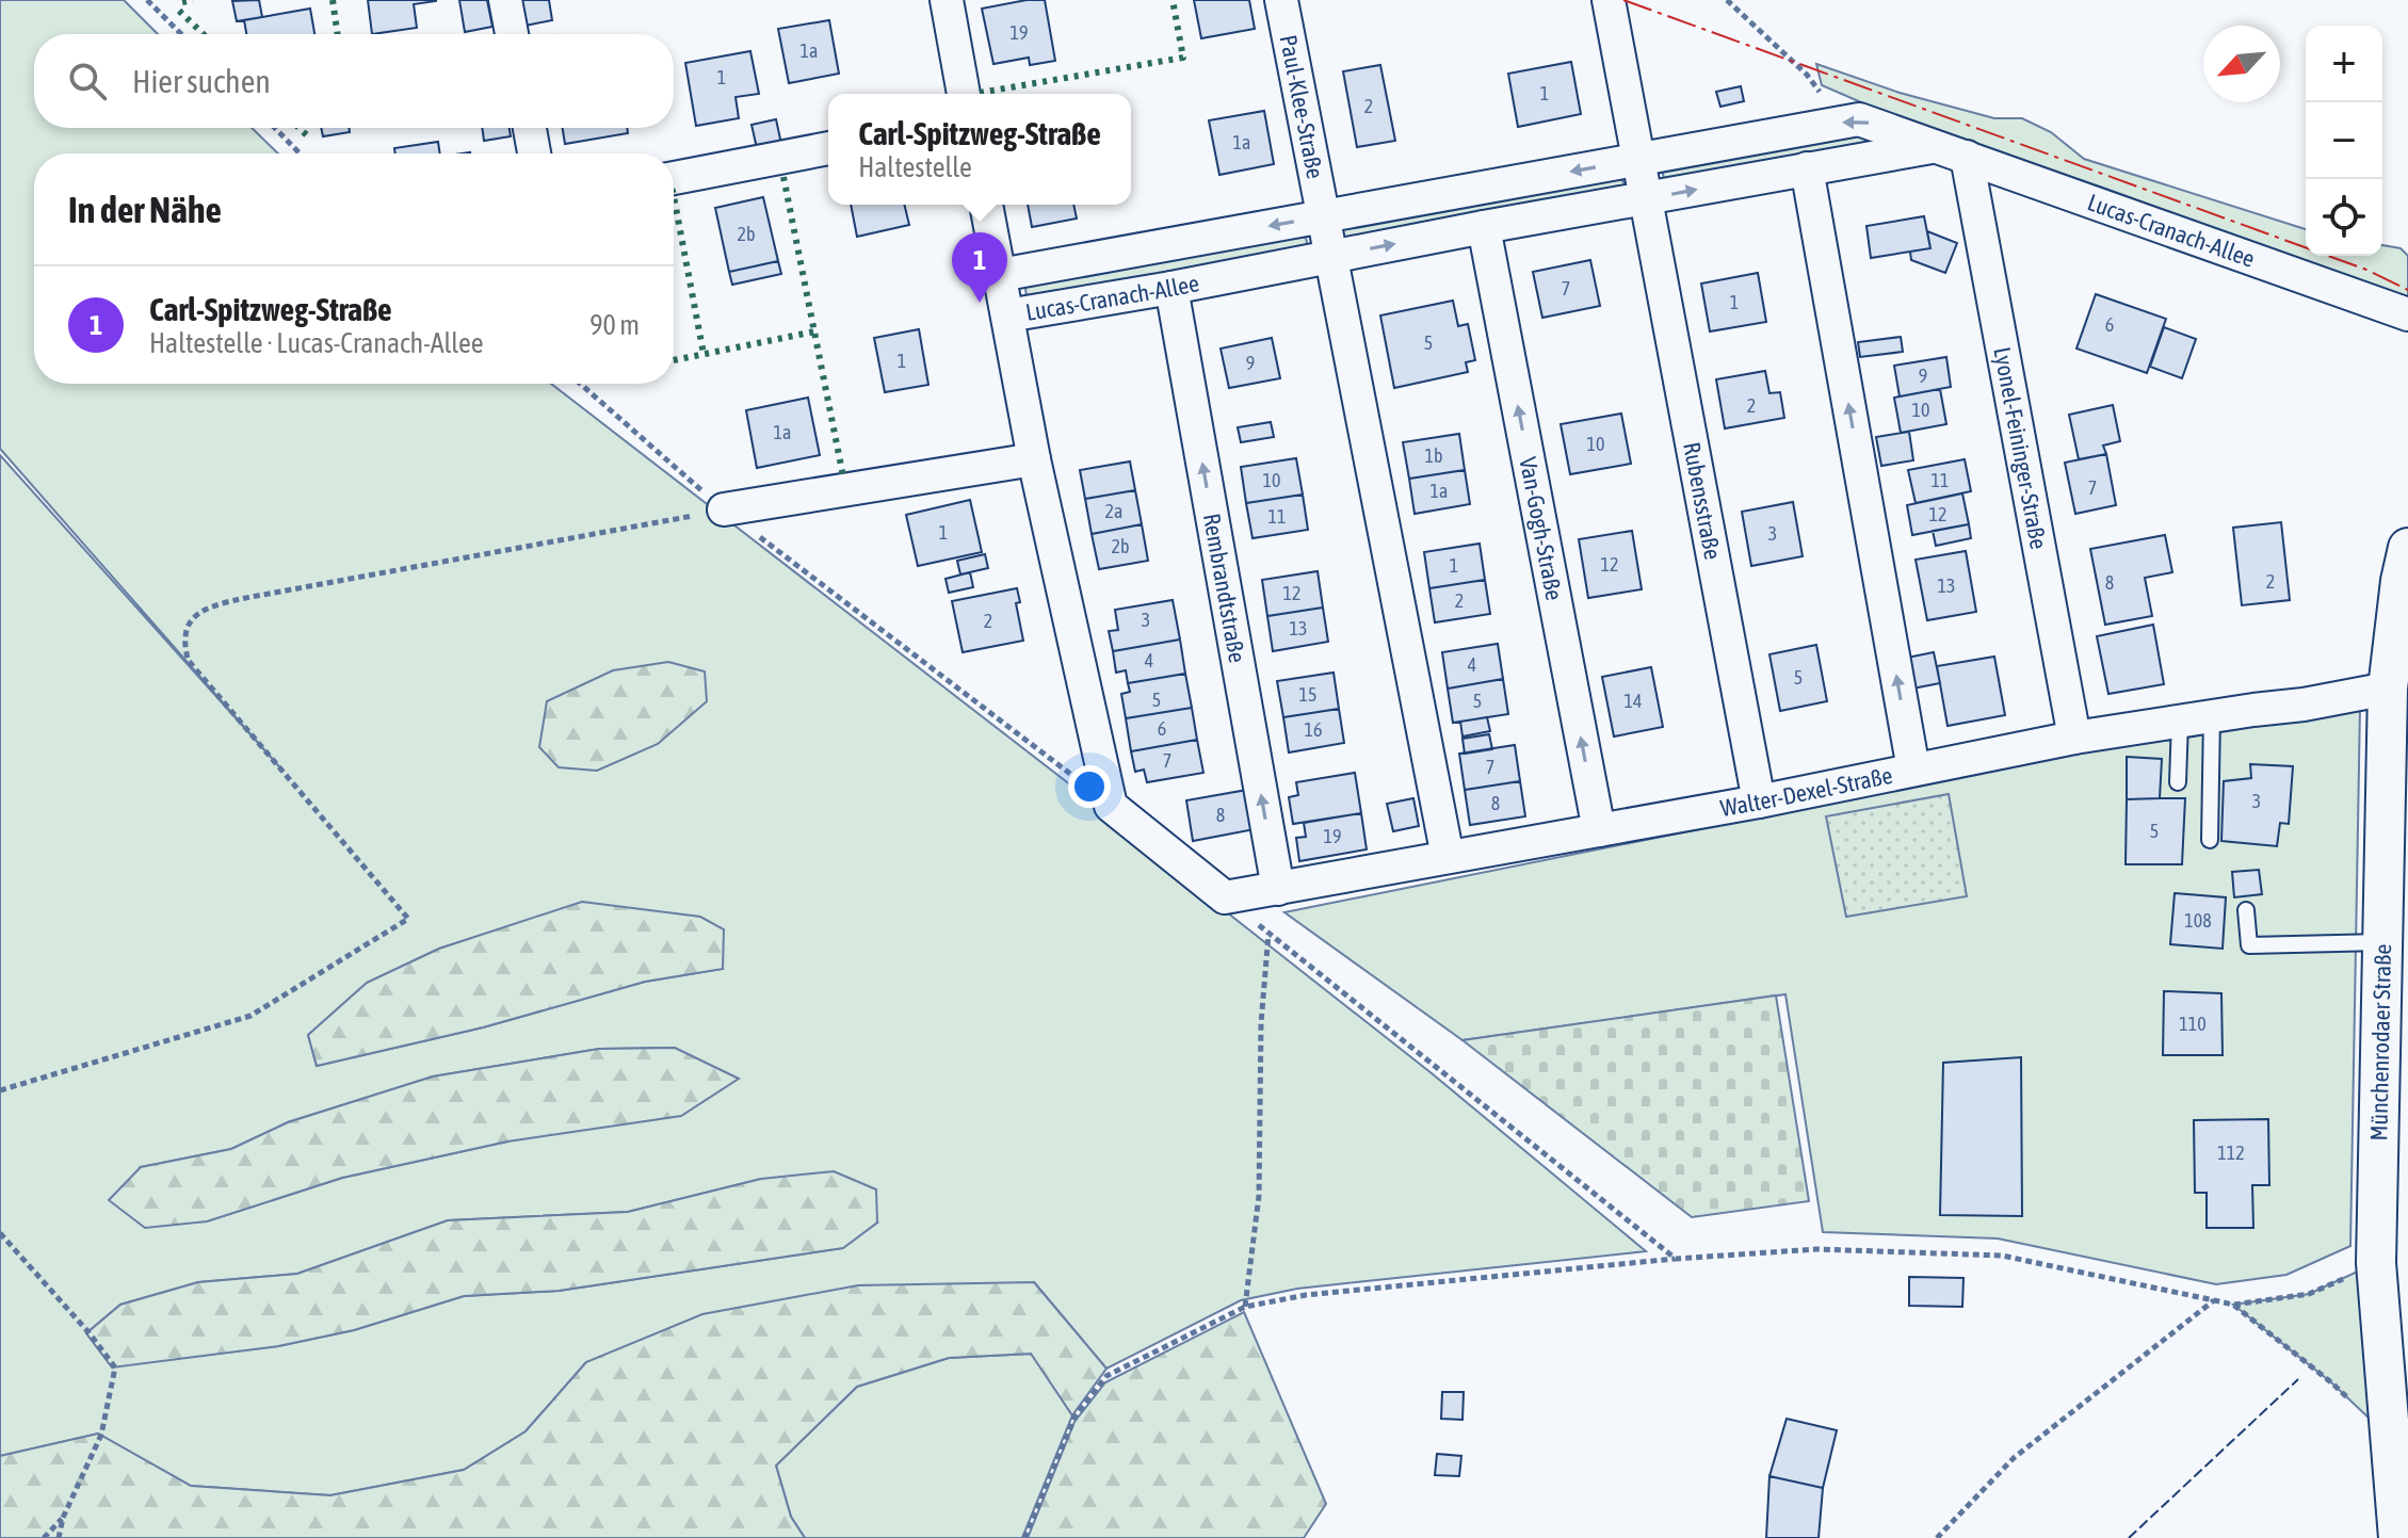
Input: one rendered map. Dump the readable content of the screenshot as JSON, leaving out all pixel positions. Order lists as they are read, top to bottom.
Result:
{
  "streets": {
    "street": [
      "Paul-Klee-Straße",
      "Lucas-Cranach-Allee",
      "Lyonel-Feininger-Straße",
      "Rubensstraße",
      "Van-Gogh-Straße",
      "Rembrandtstraße",
      "Walter-Dexel-Straße",
      "Münchenrodaer Straße"
    ]
  },
  "crossings": [
    ["Paul-Klee-Straße", "Lucas-Cranach-Allee"],
    ["Lucas-Cranach-Allee", "Lyonel-Feininger-Straße"],
    ["Lucas-Cranach-Allee", "Rubensstraße"],
    ["Lucas-Cranach-Allee", "Van-Gogh-Straße"],
    ["Lucas-Cranach-Allee", "Rembrandtstraße"],
    ["Lyonel-Feininger-Straße", "Walter-Dexel-Straße"],
    ["Rubensstraße", "Walter-Dexel-Straße"],
    ["Van-Gogh-Straße", "Walter-Dexel-Straße"],
    ["Rembrandtstraße", "Walter-Dexel-Straße"],
    ["Walter-Dexel-Straße", "Münchenrodaer Straße"]
  ],
  "house_numbers": [
    "19",
    "1a",
    "1",
    "1",
    "2",
    "1a",
    "2b",
    "7",
    "1",
    "6",
    "5",
    "1",
    "9",
    "9",
    "2",
    "10",
    "1a",
    "10",
    "1b",
    "10",
    "11",
    "7",
    "1a",
    "2a",
    "12",
    "11",
    "1",
    "3",
    "2b",
    "12",
    "1",
    "2",
    "8",
    "13",
    "12",
    "2",
    "3",
    "2",
    "13",
    "4",
    "4",
    "5",
    "15",
    "5",
    "5",
    "14",
    "6",
    "16",
    "7",
    "7",
    "3",
    "8",
    "8",
    "5",
    "19",
    "108",
    "110",
    "112"
  ],
  "north": "bottom left",
  "page": {
    "map_buttons": ["+", "−"],
    "search": "Hier suchen",
    "popup": ["Carl-Spitzweg-Straße", "Haltestelle"],
    "heading": "In der Nähe",
    "pins": "1",
    "list": [
      {
        "mark": "1",
        "name": "Carl-Spitzweg-Straße",
        "note": "Haltestelle · Lucas-Cranach-Allee",
        "value": "90 m"
      }
    ]
  }
}
